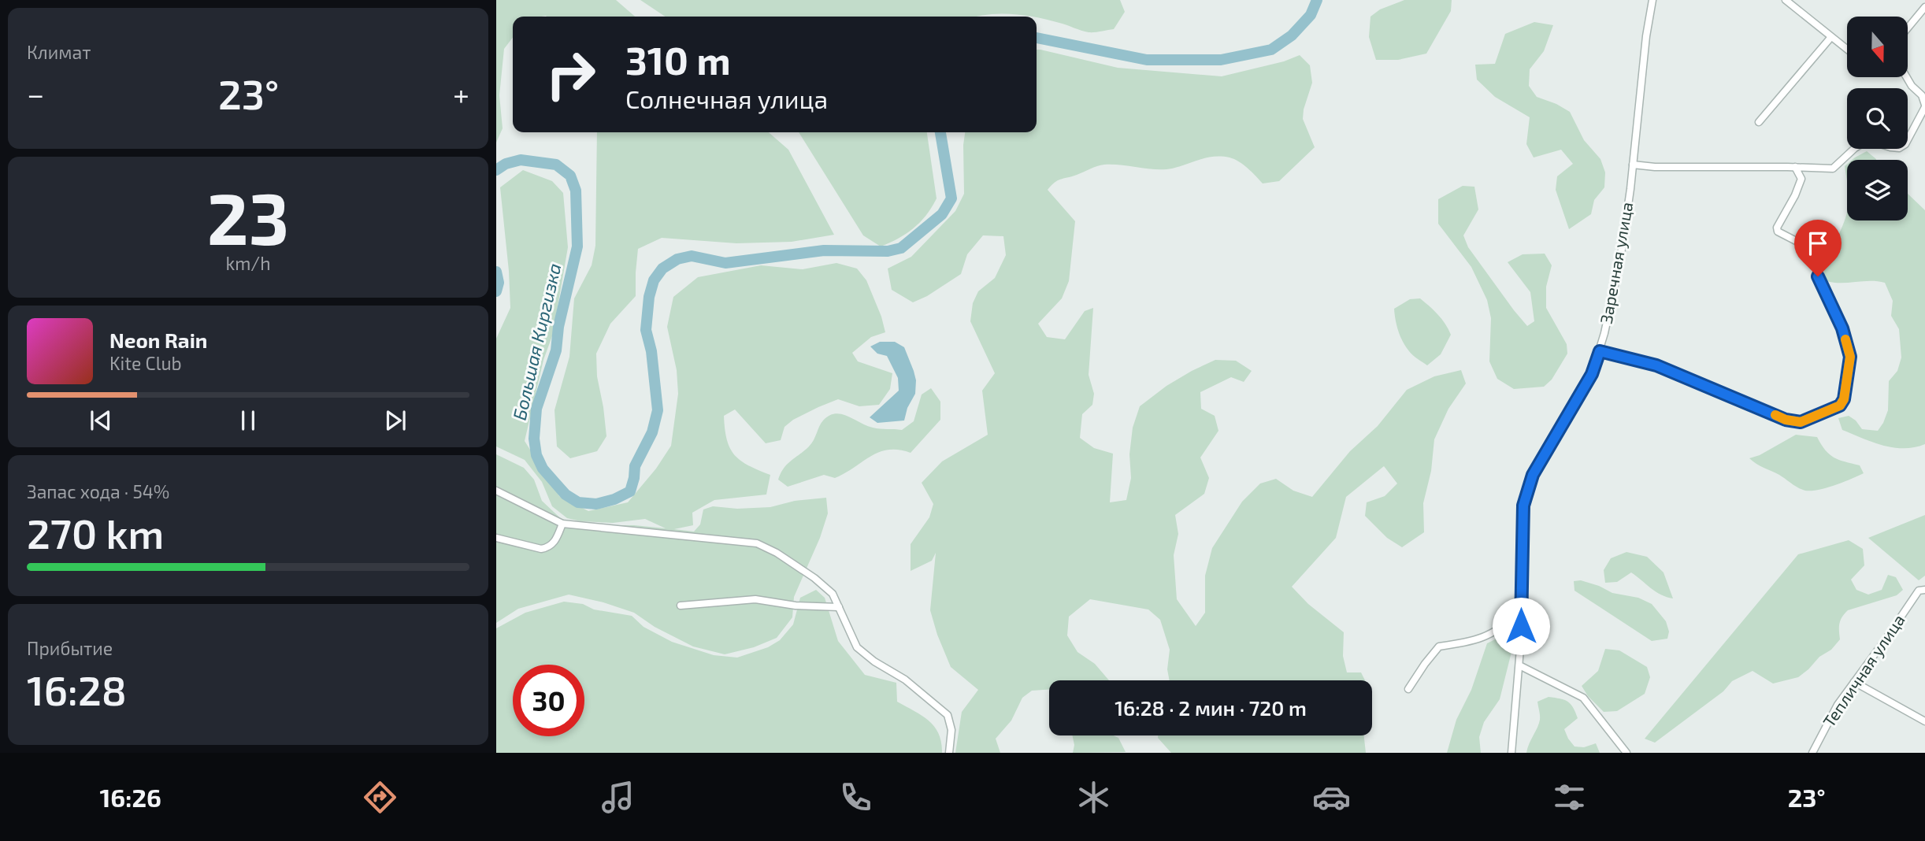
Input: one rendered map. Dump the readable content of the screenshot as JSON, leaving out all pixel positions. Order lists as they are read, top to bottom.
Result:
{
  "streets": {
    "street": ["Заречная улица", "Тепличная улица"]
  },
  "water": ["Большая Киргизка"],
  "north": "bottom",
  "page": {
    "tile": [
      "Климат",
      ["23", "km/h"],
      ["Запас хода · 54%", "270 km"],
      ["Прибытие", "16:28"]
    ],
    "turn": ["310 m", "Солнечная улица"],
    "heat": ["−", "23°", "+"],
    "song": ["Neon Rain", "Kite Club"],
    "limit": "30",
    "trip": "16:28 · 2 мин · 720 m",
    "tabs": ["16:26", "23°"]
  }
}
